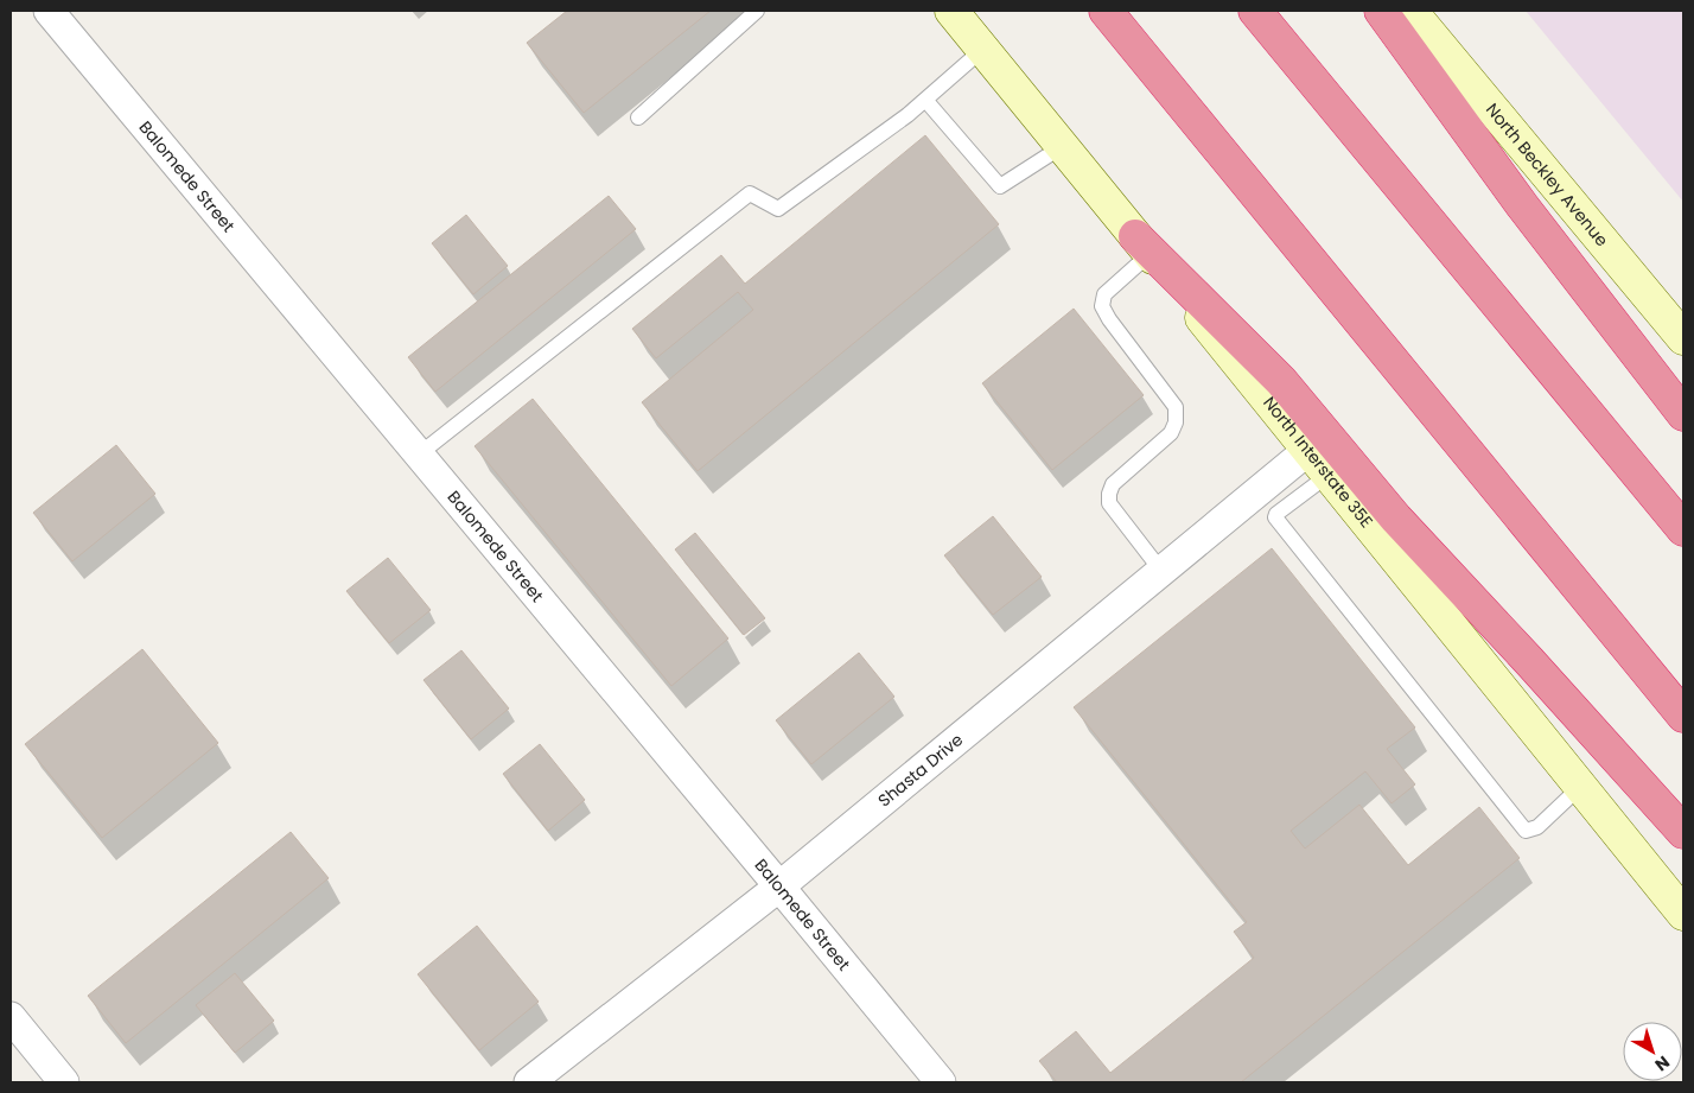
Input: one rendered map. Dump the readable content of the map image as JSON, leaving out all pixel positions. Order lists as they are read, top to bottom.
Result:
{
  "streets": {
    "main road": ["North Beckley Avenue", "North Interstate 35E"],
    "street": ["Balomede Street", "Shasta Drive"]
  },
  "crossings": [
    ["Balomede Street", "Shasta Drive"],
    ["North Interstate 35E", "Shasta Drive"]
  ],
  "north": "bottom right"
}
